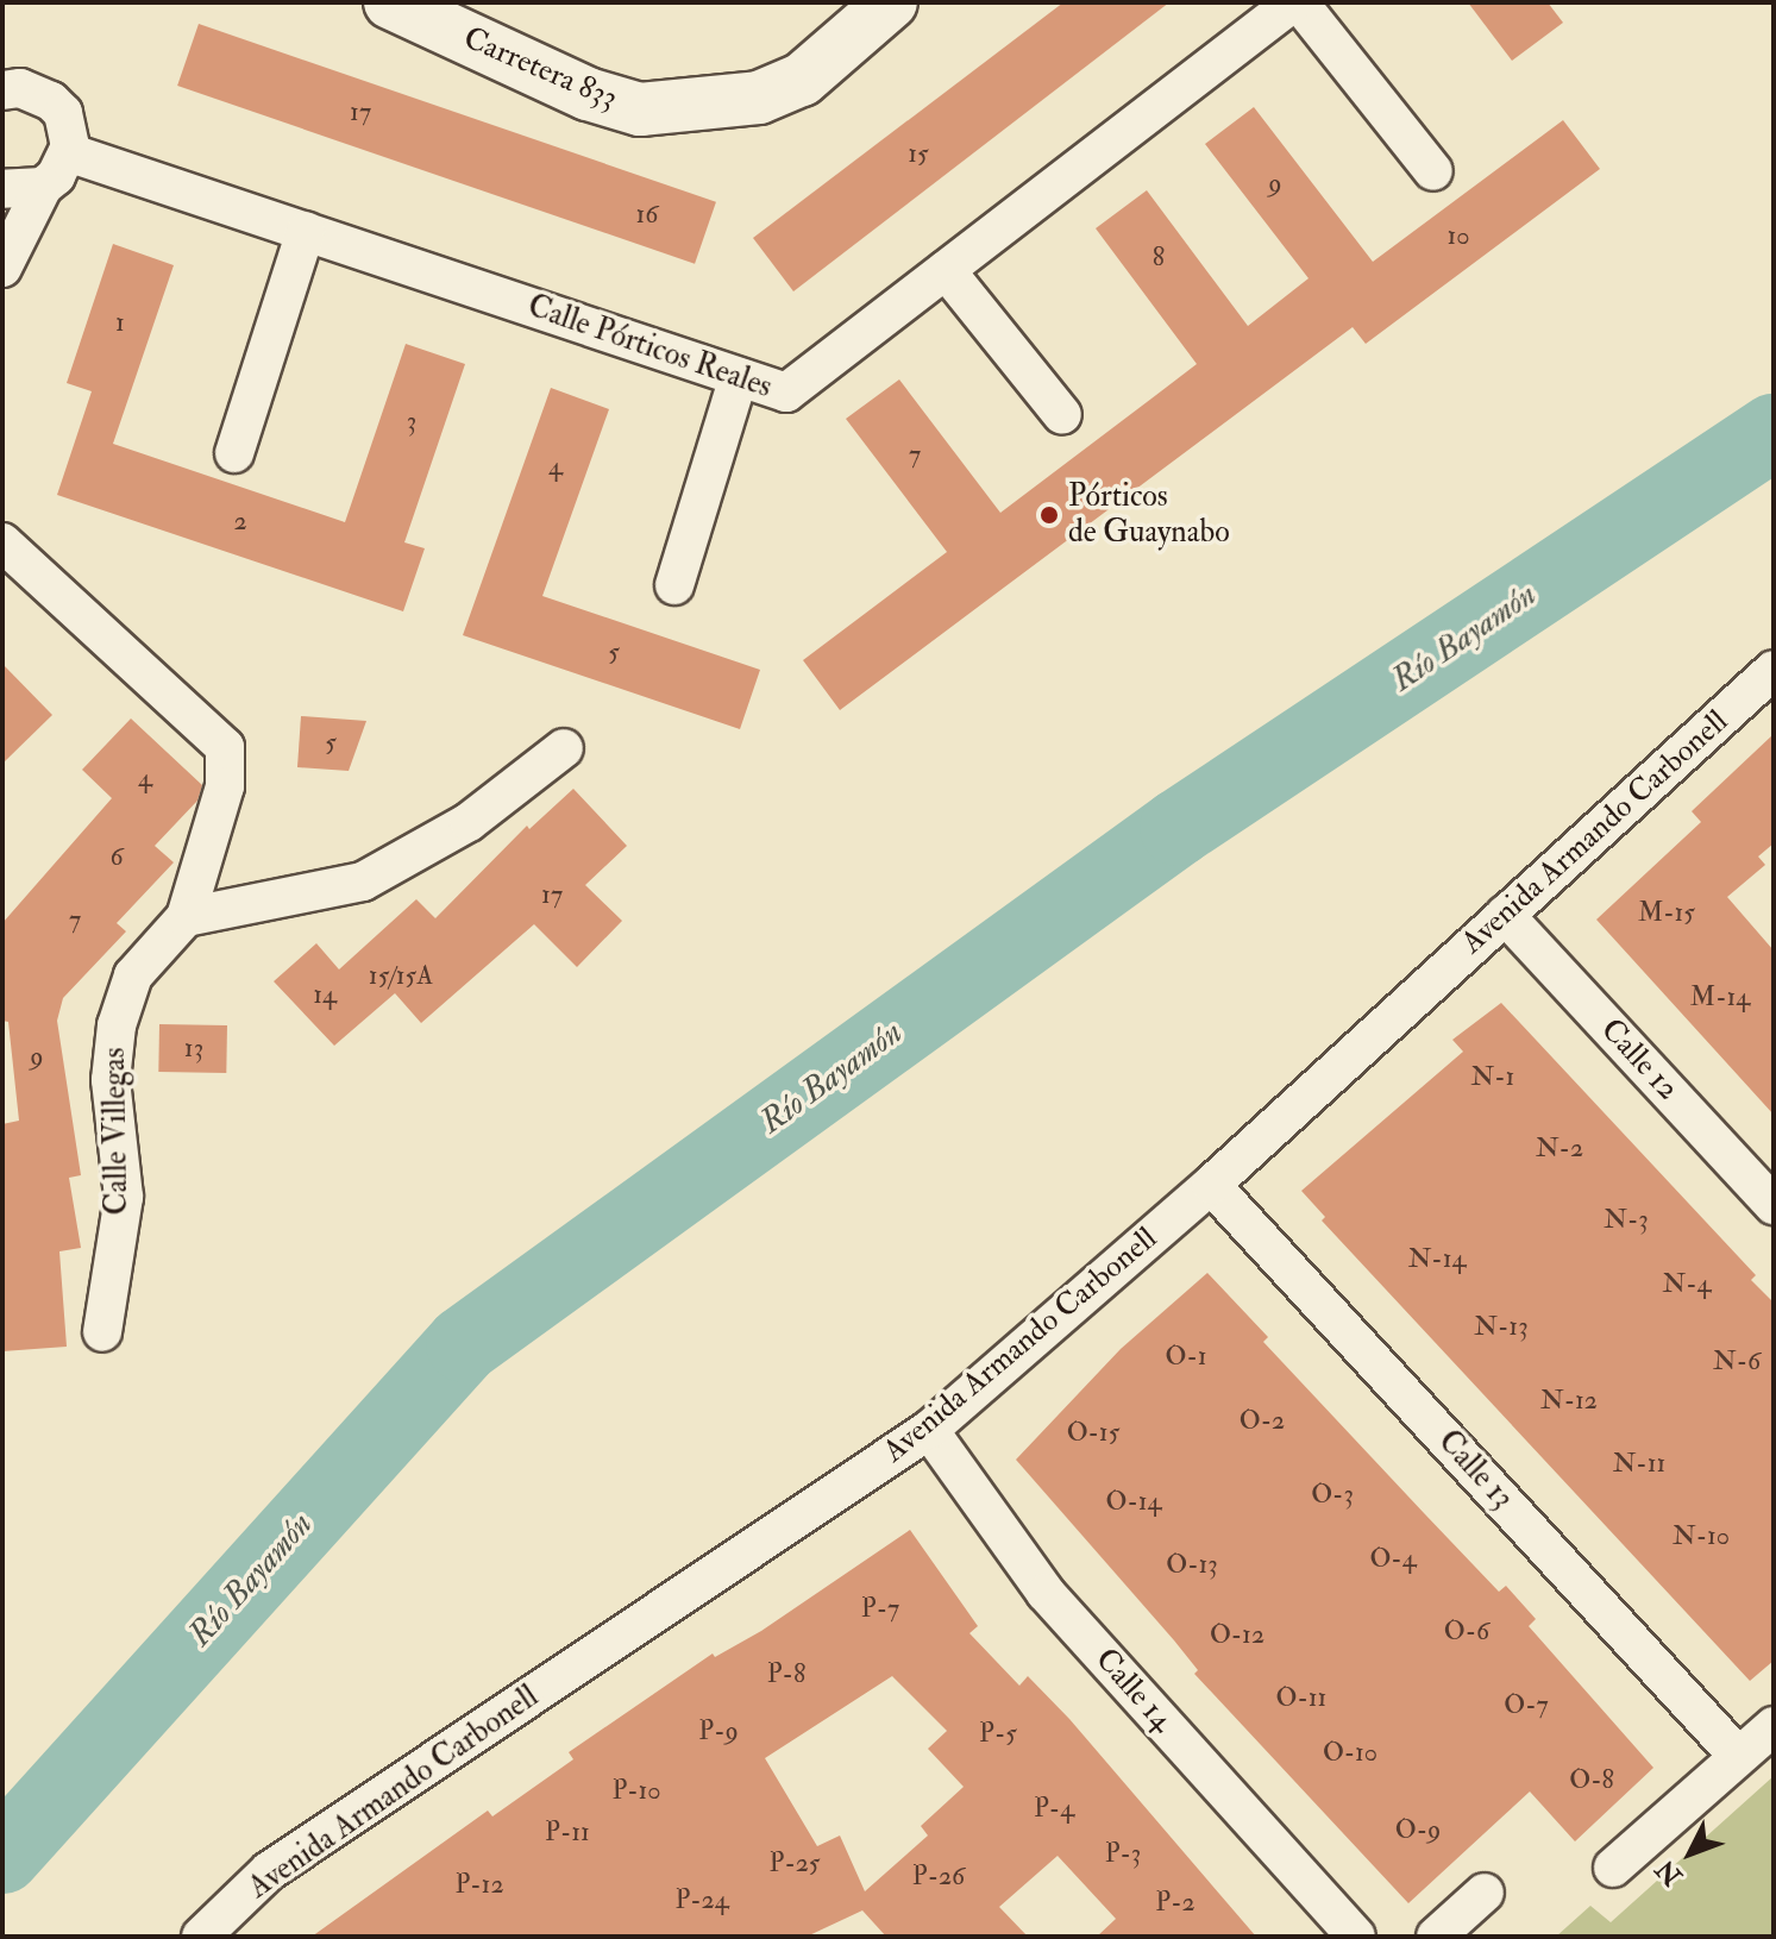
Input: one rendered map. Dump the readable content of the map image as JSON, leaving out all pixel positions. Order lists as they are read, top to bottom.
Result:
{
  "streets": {
    "street": [
      "Carretera 833",
      "Calle Pórticos Reales",
      "Avenida Armando Carbonell",
      "Calle 12",
      "Calle Villegas",
      "Calle 13",
      "Calle 14"
    ]
  },
  "crossings": [
    ["Avenida Armando Carbonell", "Calle 12"],
    ["Avenida Armando Carbonell", "Calle 13"],
    ["Avenida Armando Carbonell", "Calle 14"]
  ],
  "water": ["Río Bayamón"],
  "places": ["Pórticos de Guaynabo"],
  "house_numbers": [
    "17",
    "15",
    "9",
    "16",
    "10",
    "8",
    "1",
    "3",
    "7",
    "4",
    "2",
    "5",
    "5",
    "4",
    "6",
    "17",
    "M-15",
    "7",
    "15/15A",
    "14",
    "M-14",
    "13",
    "9",
    "N-1",
    "N-2",
    "N-3",
    "N-14",
    "N-4",
    "N-13",
    "O-1",
    "N-6",
    "N-12",
    "O-2",
    "O-15",
    "N-11",
    "O-3",
    "O-14",
    "N-10",
    "O-4",
    "O-13",
    "P-7",
    "O-6",
    "O-12",
    "P-8",
    "O-11",
    "O-7",
    "P-9",
    "P-5",
    "O-10",
    "O-8",
    "P-10",
    "P-4",
    "O-9",
    "P-11",
    "P-3",
    "P-25",
    "P-26",
    "P-12",
    "P-24",
    "P-2"
  ],
  "north": "bottom left"
}
